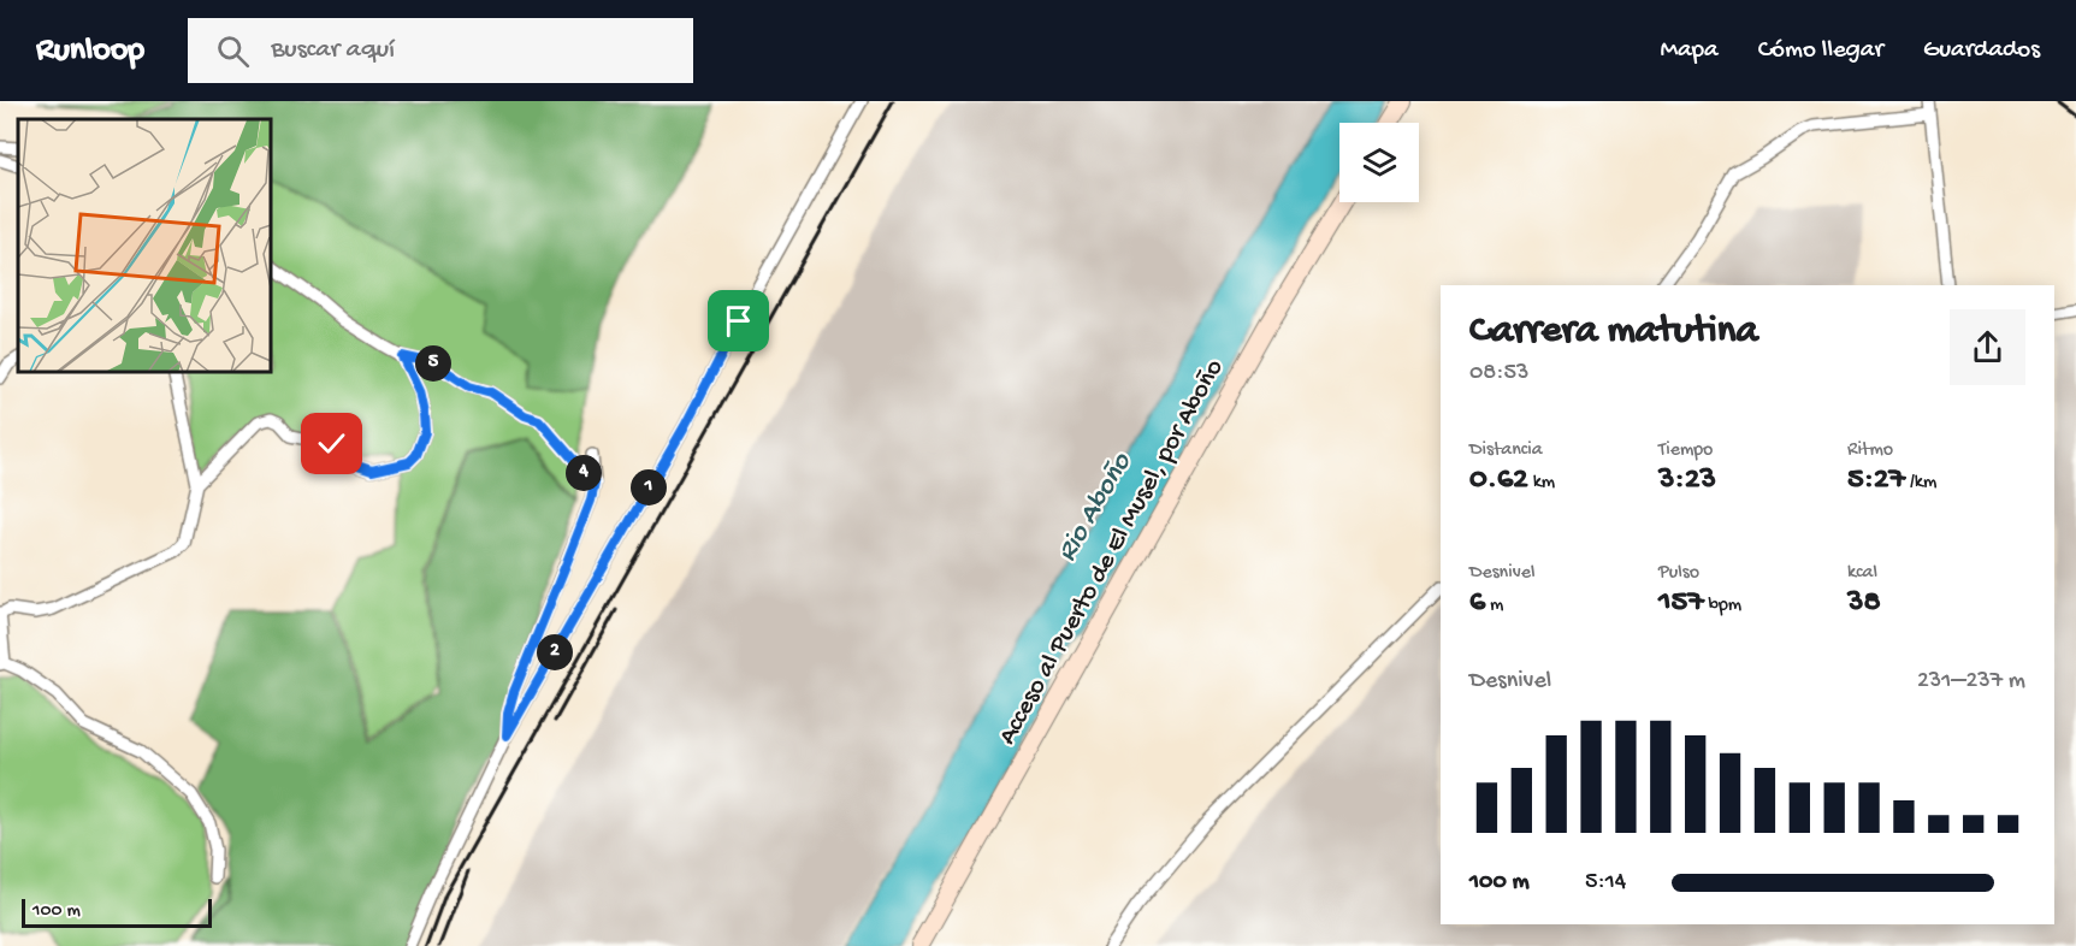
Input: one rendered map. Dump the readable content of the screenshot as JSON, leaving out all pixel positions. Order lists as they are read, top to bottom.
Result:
{
  "streets": {
    "street": ["Acceso al Puerto de El Musel, por Aboño"]
  },
  "water": ["Rio Aboño"],
  "scale_bar": "100 m",
  "page": {
    "header": "Runloop",
    "search": "Buscar aquí",
    "nav": ["Mapa", "Cómo llegar", "Guardados"],
    "heading": ["Carrera matutina", "08:53"],
    "pins": [
      "5",
      "4",
      "1",
      "2"
    ],
    "stats": [
      ["Distancia", "0.62 km"],
      ["Tiempo", "3:23"],
      ["Ritmo", "5:27 /km"],
      ["Desnivel", "6 m"],
      ["Pulso", "157 bpm"],
      ["kcal", "38"]
    ],
    "chart": ["Desnivel", "231–237 m"],
    "list": [
      {
        "name": "100 m",
        "note": "5:14"
      }
    ],
    "scale": "100 m"
  }
}
